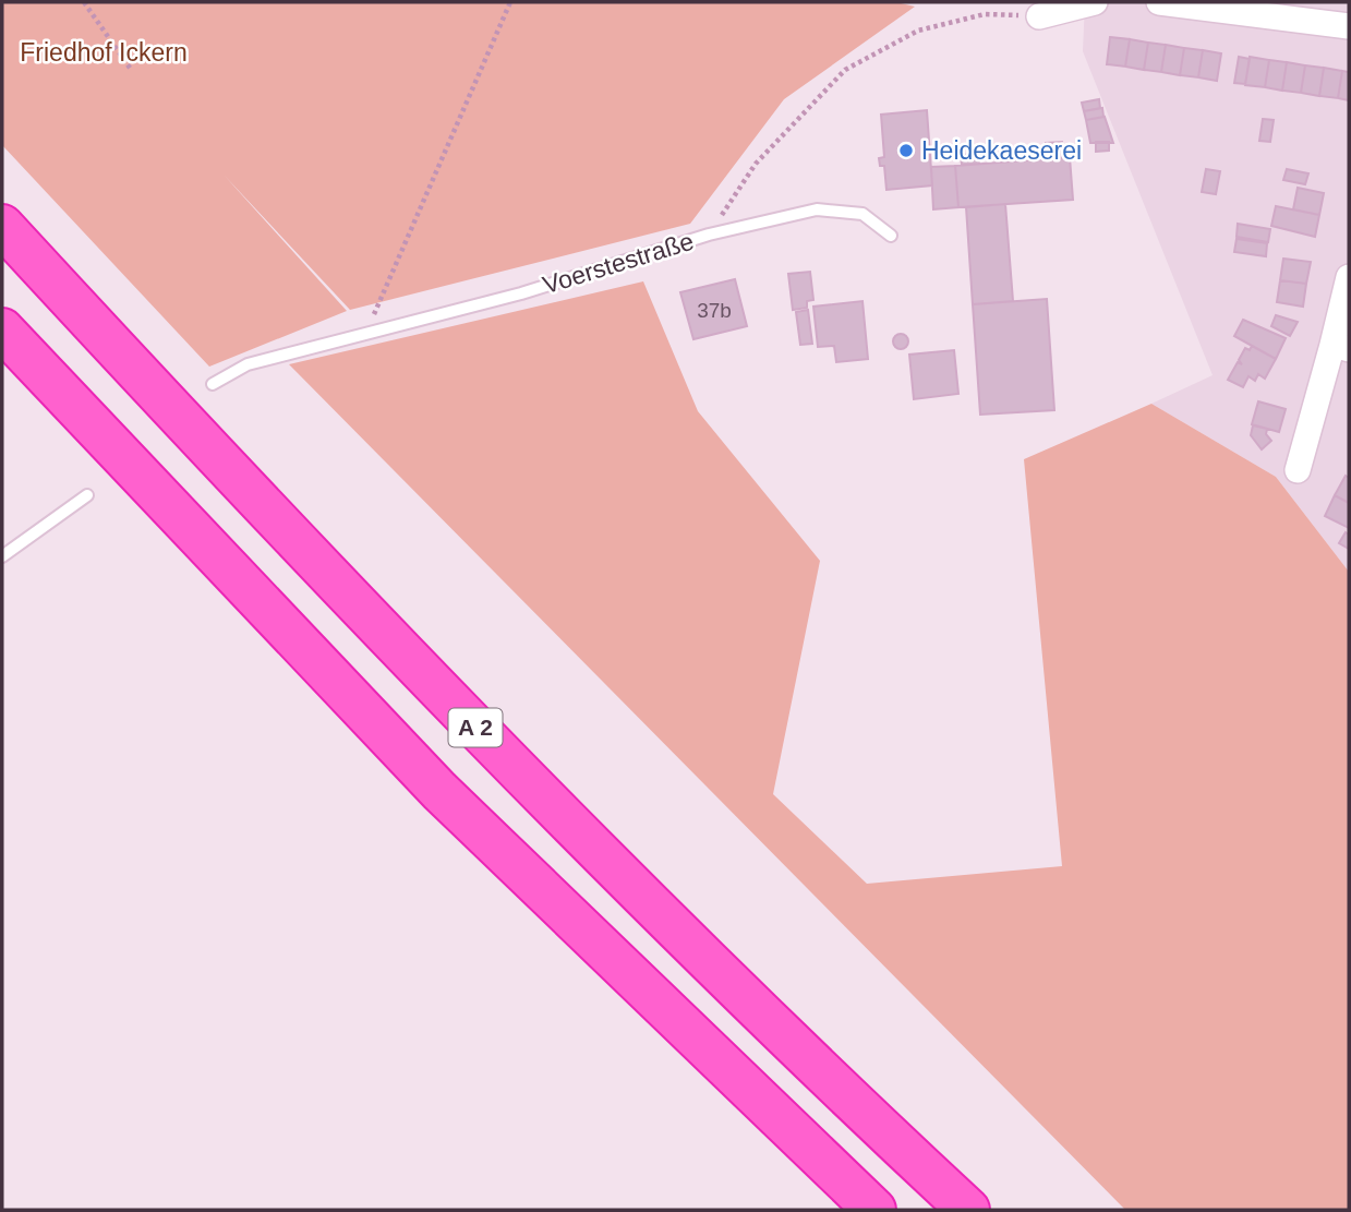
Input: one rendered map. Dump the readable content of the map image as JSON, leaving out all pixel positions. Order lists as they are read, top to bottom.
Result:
{
  "streets": {
    "highway": ["A 2"],
    "lane": ["Voerstestraße"]
  },
  "parks": ["Friedhof Ickern"],
  "places": ["Heidekaeserei"],
  "house_numbers": ["37b"]
}
